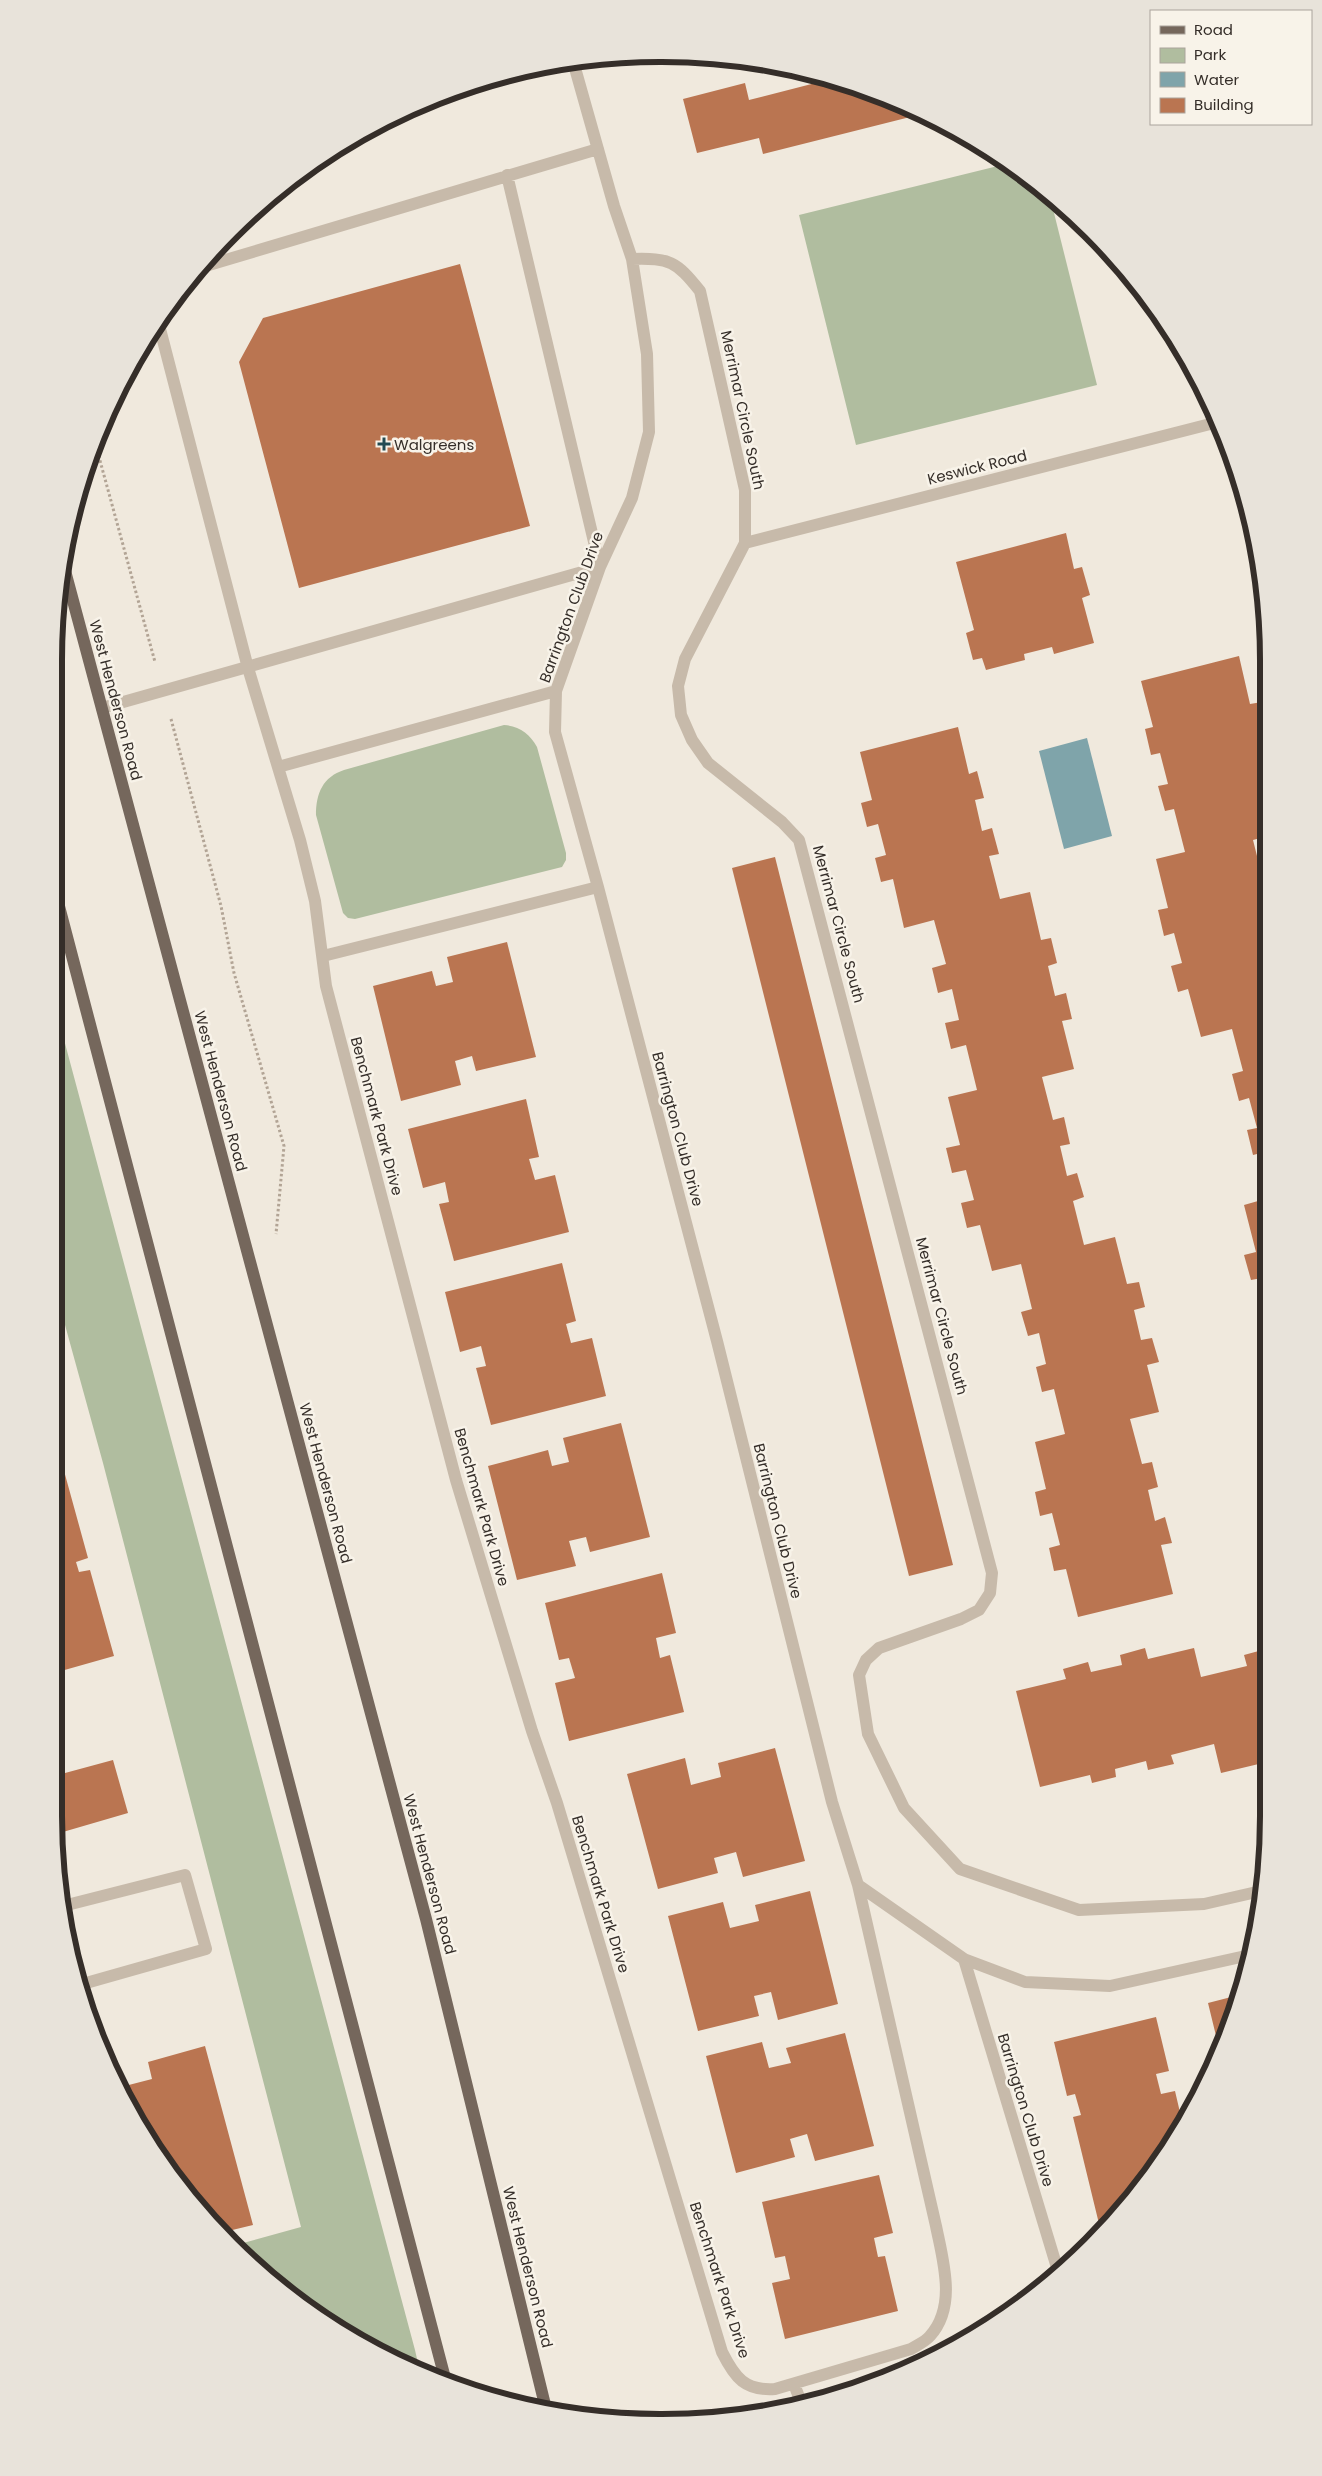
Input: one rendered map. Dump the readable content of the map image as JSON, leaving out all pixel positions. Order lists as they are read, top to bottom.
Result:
{
  "streets": {
    "main road": ["West Henderson Road"],
    "street": [
      "Merrimar Circle South",
      "Keswick Road",
      "Barrington Club Drive",
      "Benchmark Park Drive"
    ]
  },
  "crossings": [
    ["Merrimar Circle South", "Keswick Road"],
    ["Merrimar Circle South", "Barrington Club Drive"],
    ["Barrington Club Drive", "Benchmark Park Drive"]
  ],
  "places": {
    "health": ["Walgreens"]
  },
  "legend": [
    "Road",
    "Park",
    "Water",
    "Building"
  ]
}
